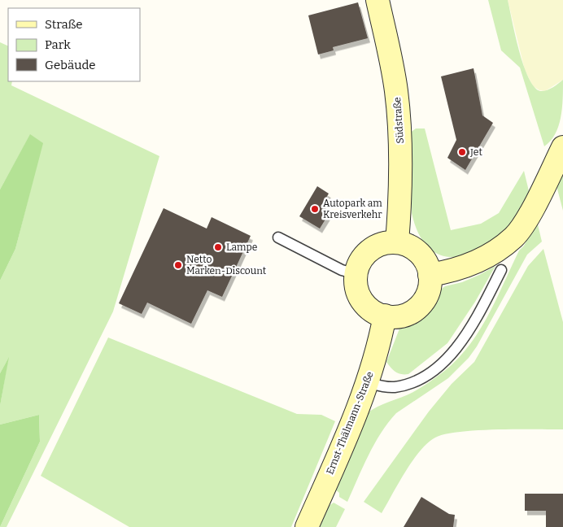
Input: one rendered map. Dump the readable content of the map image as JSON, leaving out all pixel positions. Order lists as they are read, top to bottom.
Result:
{
  "streets": {
    "main road": ["Südstraße", "Ernst-Thälmann-Straße"]
  },
  "crossings": [
    ["Südstraße", "Ernst-Thälmann-Straße"]
  ],
  "places": [
    "Jet",
    "Autopark am Kreisverkehr",
    "Lampe",
    "Netto Marken-Discount"
  ],
  "legend": ["Straße", "Park", "Gebäude"]
}
